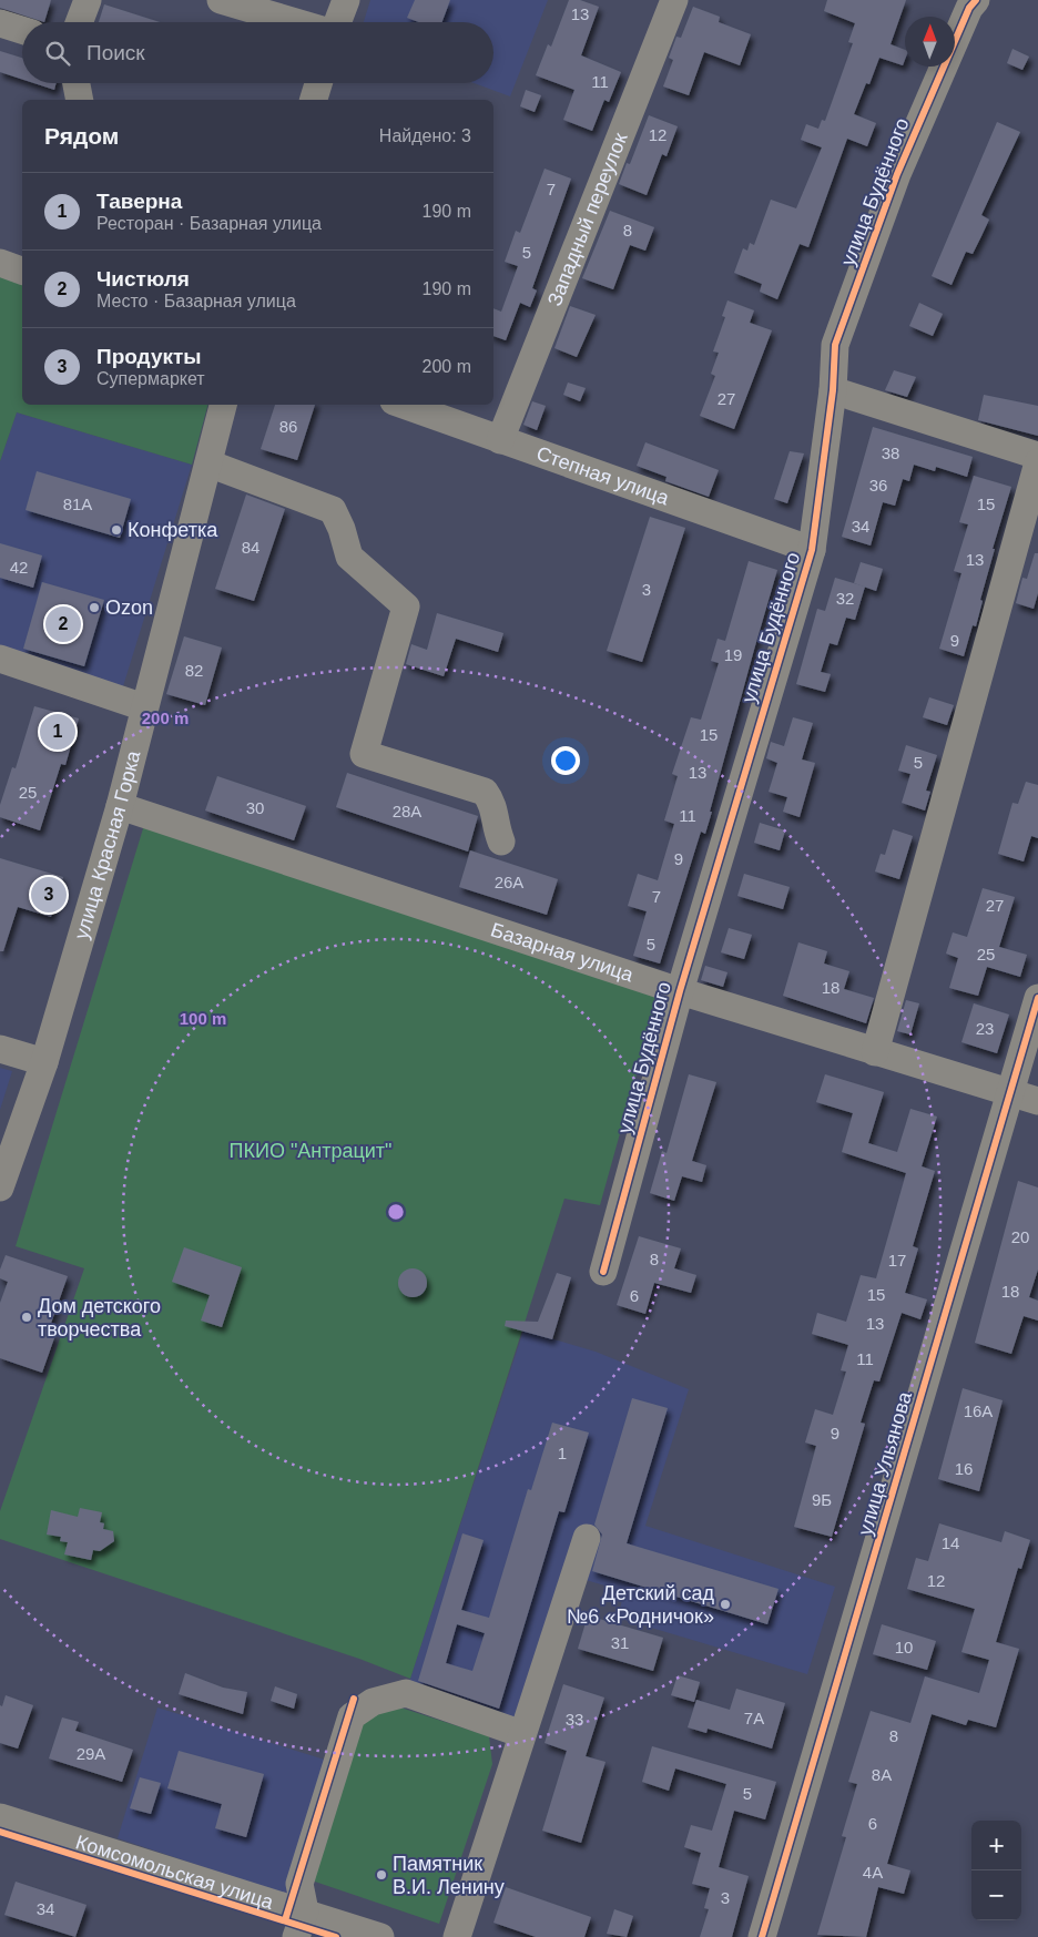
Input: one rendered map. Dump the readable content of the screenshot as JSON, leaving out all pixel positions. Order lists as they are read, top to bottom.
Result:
{
  "streets": {
    "street": [
      "улица Будённого",
      "Западный переулок",
      "Степная улица",
      "улица Красная Горка",
      "Базарная улица",
      "улица Ульянова",
      "Комсомольская улица"
    ]
  },
  "crossings": [
    ["улица Будённого", "Степная улица"],
    ["улица Будённого", "Базарная улица"],
    ["Западный переулок", "Степная улица"],
    ["улица Красная Горка", "Базарная улица"],
    ["Базарная улица", "улица Ульянова"]
  ],
  "parks": ["ПКИО \"Антрацит\""],
  "places": [
    "Конфетка",
    "Ozon",
    "Дом детского творчества",
    "Детский сад №6 «Родничок»",
    "Памятник В.И. Ленину"
  ],
  "house_numbers": [
    "13",
    "11",
    "12",
    "7",
    "8",
    "5",
    "27",
    "86",
    "38",
    "36",
    "81А",
    "15",
    "34",
    "84",
    "13",
    "42",
    "3",
    "32",
    "9",
    "19",
    "82",
    "15",
    "5",
    "13",
    "25",
    "30",
    "28А",
    "11",
    "9",
    "26А",
    "7",
    "27",
    "5",
    "25",
    "18",
    "23",
    "20",
    "8",
    "17",
    "18",
    "15",
    "6",
    "13",
    "11",
    "16А",
    "9",
    "1",
    "16",
    "9Б",
    "14",
    "12",
    "31",
    "10",
    "7А",
    "33",
    "8",
    "29А",
    "8А",
    "5",
    "6",
    "4А",
    "3",
    "34"
  ],
  "north": "top",
  "page": {
    "search": "Поиск",
    "heading": ["Рядом", "Найдено: 3"],
    "list": [
      {
        "mark": "1",
        "name": "Таверна",
        "note": "Ресторан · Базарная улица",
        "value": "190 m"
      },
      {
        "mark": "2",
        "name": "Чистюля",
        "note": "Место · Базарная улица",
        "value": "190 m"
      },
      {
        "mark": "3",
        "name": "Продукты",
        "note": "Супермаркет",
        "value": "200 m"
      }
    ],
    "pins": ["2", "1", "3"],
    "map_buttons": ["+", "−"]
  },
  "rings": ["200 m", "100 m"]
}
